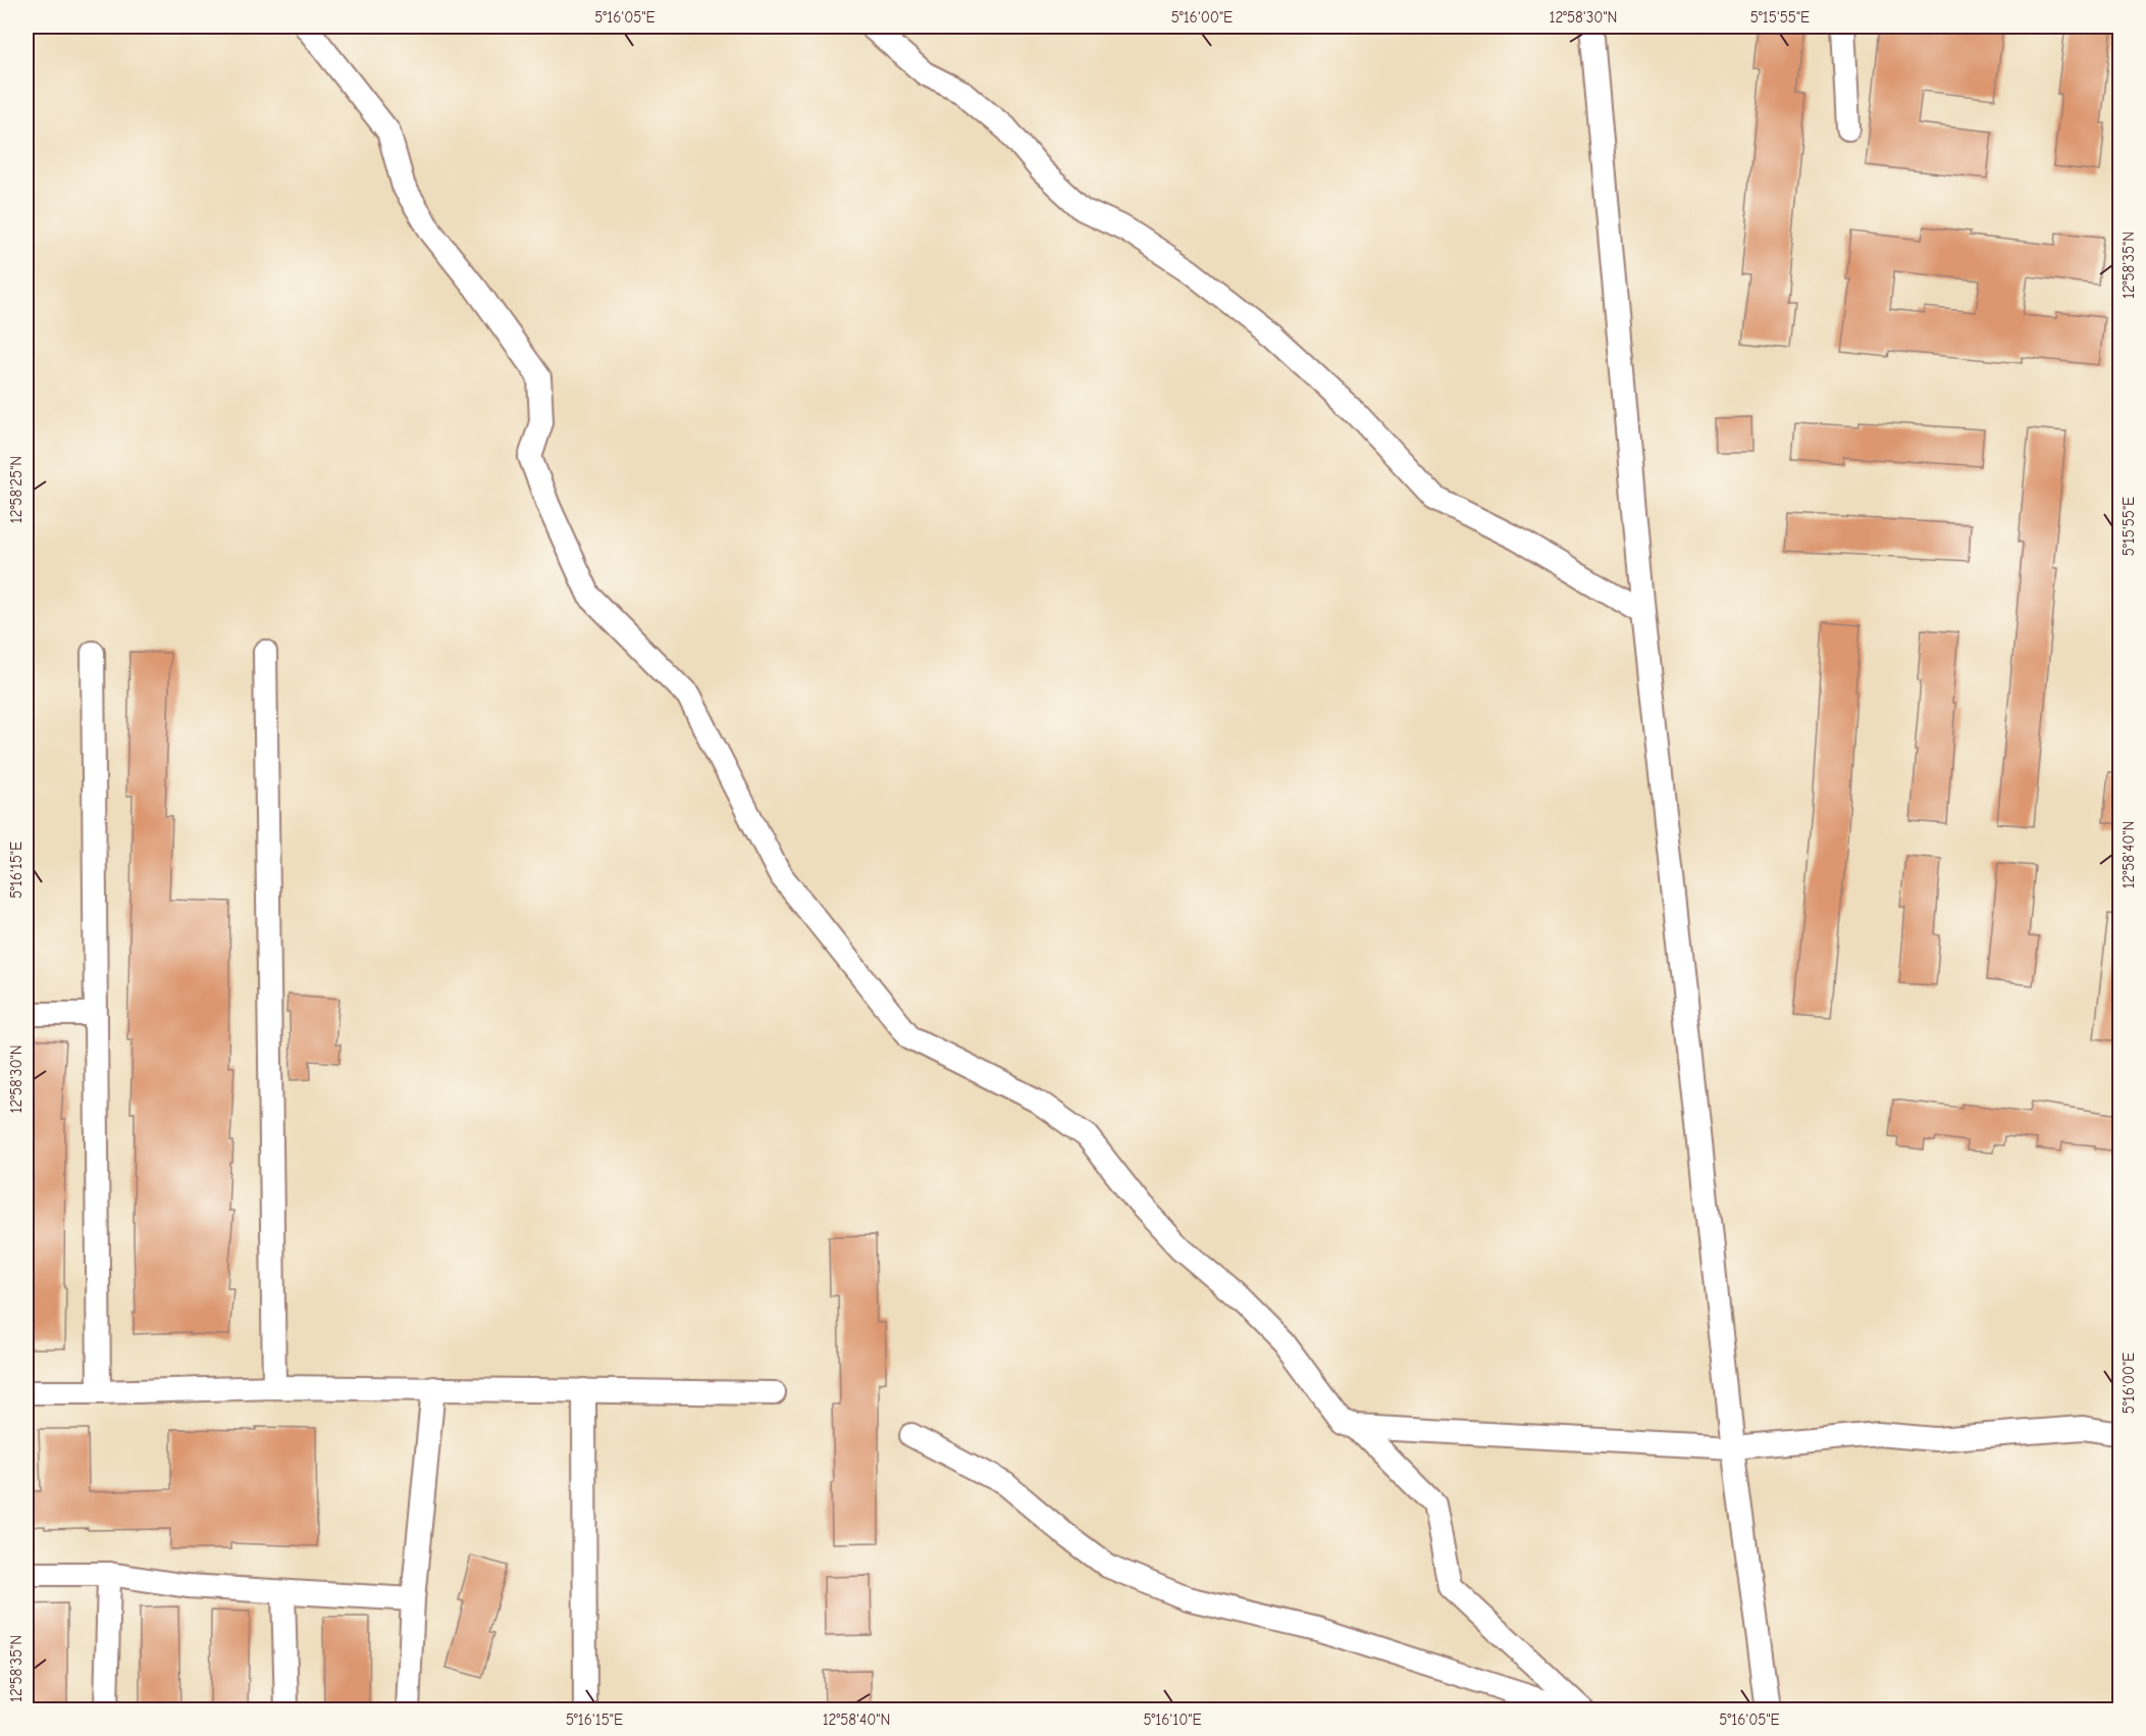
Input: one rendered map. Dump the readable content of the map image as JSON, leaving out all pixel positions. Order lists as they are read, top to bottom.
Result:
{
  "coordinates": [
    "5°16'05\"E",
    "5°16'00\"E",
    "12°58'30\"N",
    "5°15'55\"E",
    "12°58'35\"N",
    "12°58'25\"N",
    "12°58'40\"N",
    "5°16'15\"E",
    "5°16'10\"E"
  ]
}
